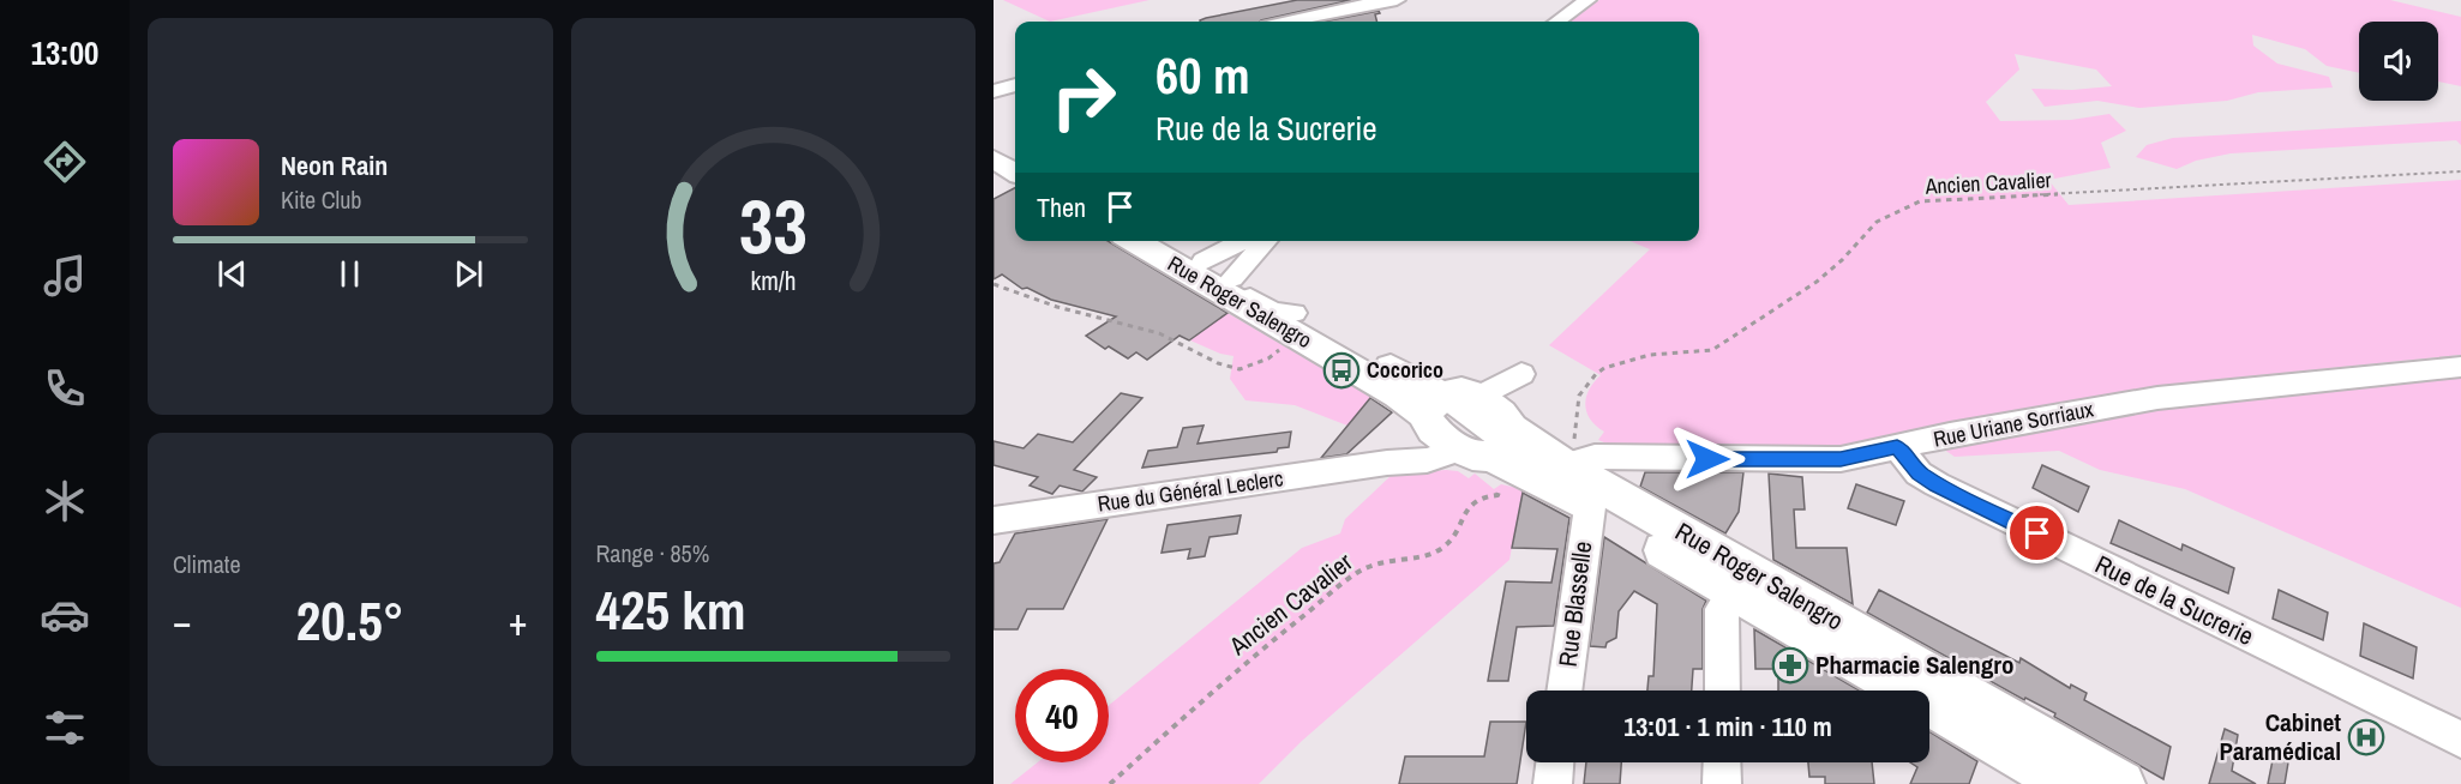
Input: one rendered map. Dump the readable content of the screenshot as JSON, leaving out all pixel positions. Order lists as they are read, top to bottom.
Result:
{
  "streets": {
    "main road": ["Rue Roger Salengro"],
    "street": [
      "Rue Uriane Sorriaux",
      "Rue du Général Leclerc",
      "Rue de la Sucrerie",
      "Rue Blasselle"
    ],
    "path": ["Ancien Cavalier"]
  },
  "crossings": [
    ["Ancien Cavalier", "Rue Roger Salengro"],
    ["Ancien Cavalier", "Rue Uriane Sorriaux"],
    ["Ancien Cavalier", "Rue du Général Leclerc"],
    ["Rue Roger Salengro", "Rue Uriane Sorriaux"],
    ["Rue Roger Salengro", "Rue du Général Leclerc"],
    ["Rue Roger Salengro", "Rue Blasselle"],
    ["Rue Uriane Sorriaux", "Rue de la Sucrerie"],
    ["Rue Uriane Sorriaux", "Rue Blasselle"]
  ],
  "places": {
    "bus stop": ["Cocorico"],
    "pharmacy": ["Pharmacie Salengro"],
    "hospital": ["Cabinet Paramédical"]
  },
  "page": {
    "tabs": "13:00",
    "turn": ["60 m", "Rue de la Sucrerie"],
    "song": ["Neon Rain", "Kite Club"],
    "then": "Then",
    "tile": [
      "Climate",
      ["Range · 85%", "425 km"]
    ],
    "heat": ["−", "20.5°", "+"],
    "limit": "40",
    "trip": "13:01 · 1 min · 110 m",
    "gauge": ["33", "km/h"]
  }
}
